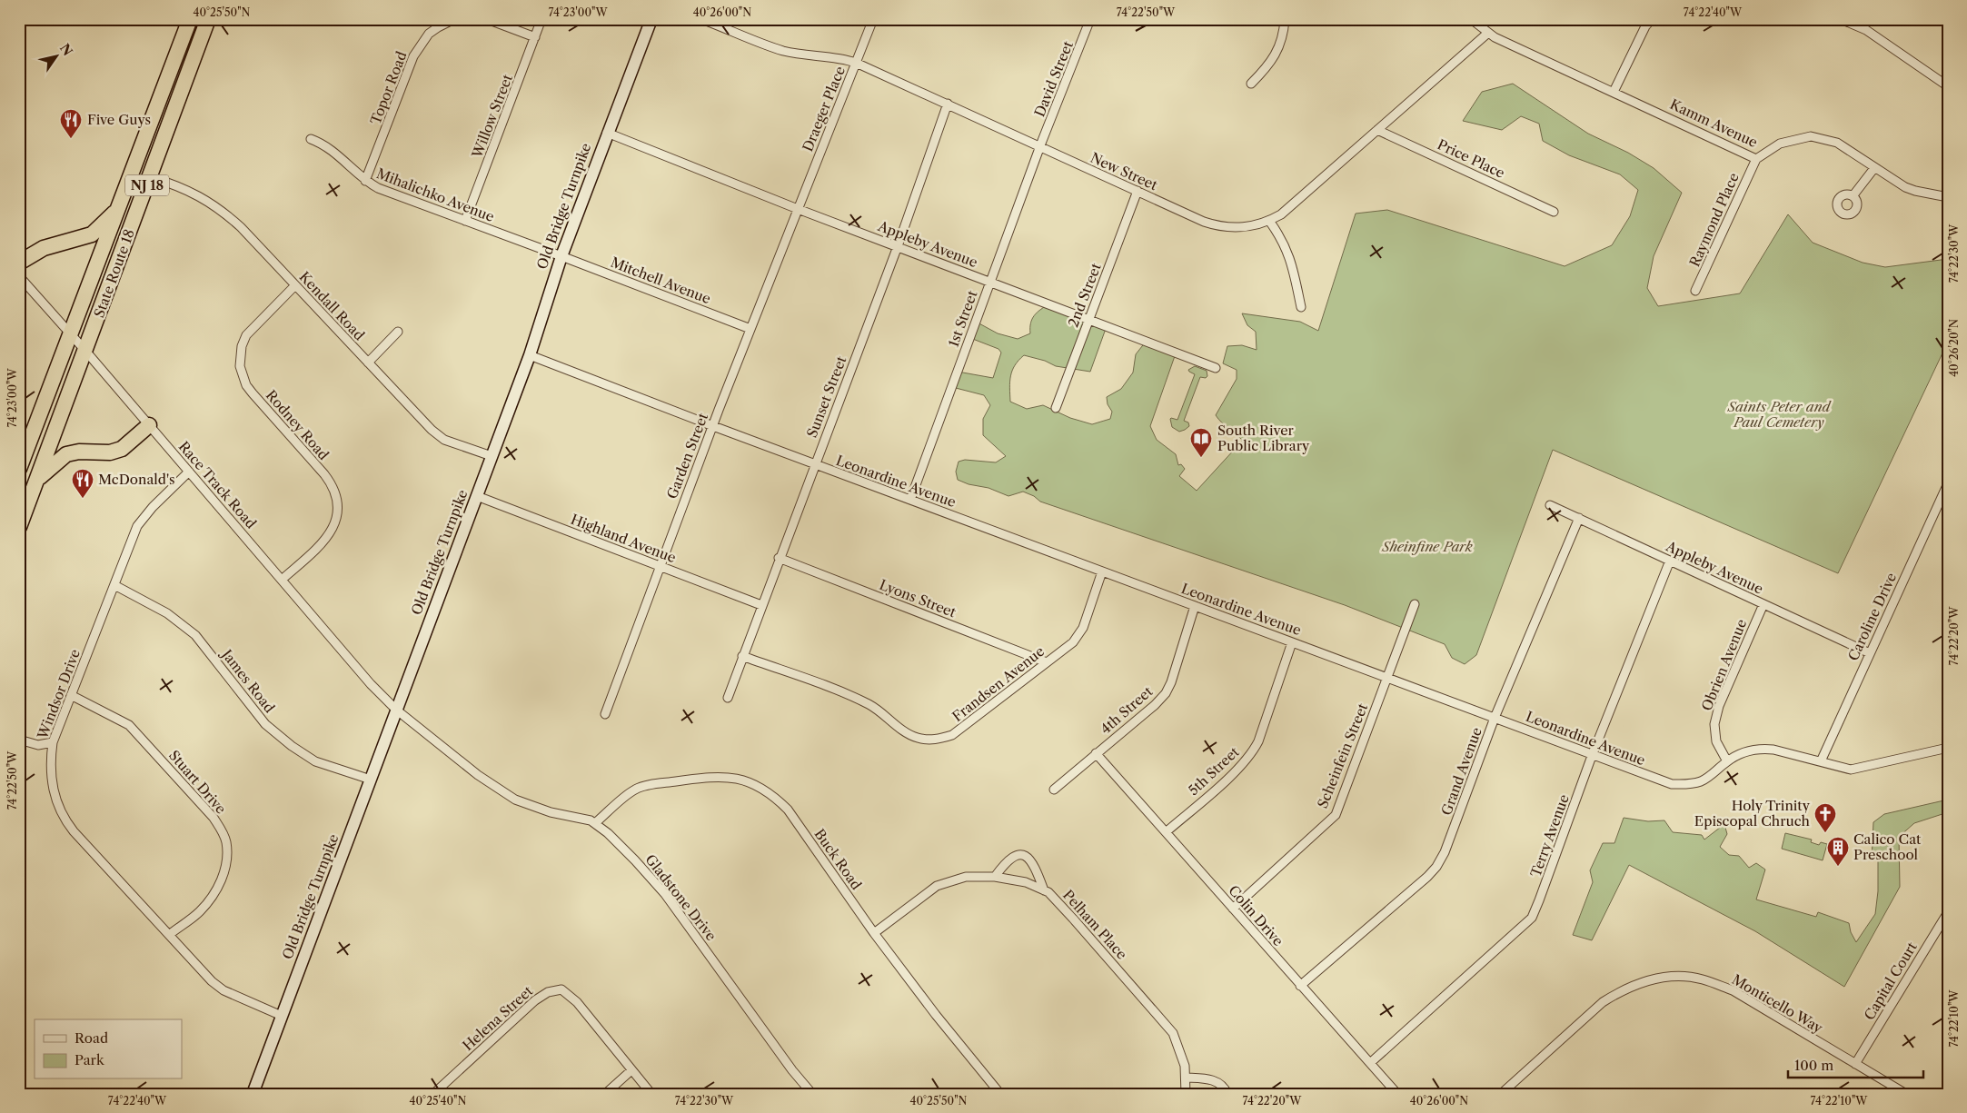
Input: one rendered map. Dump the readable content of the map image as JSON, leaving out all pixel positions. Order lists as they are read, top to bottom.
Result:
{
  "streets": {
    "highway": ["NJ 18", "State Route 18"],
    "street": [
      "David Street",
      "Topor Road",
      "Draeger Place",
      "Willow Street",
      "Kamm Avenue",
      "Price Place",
      "New Street",
      "Mihalichko Avenue",
      "Old Bridge Turnpike",
      "Raymond Place",
      "Appleby Avenue",
      "Mitchell Avenue",
      "2nd Street",
      "Kendall Road",
      "1st Street",
      "Sunset Street",
      "Rodney Road",
      "Garden Street",
      "Leonardine Avenue",
      "Race Track Road",
      "Highland Avenue",
      "Lyons Street",
      "Caroline Drive",
      "Obrien Avenue",
      "James Road",
      "Frandsen Avenue",
      "Windsor Drive",
      "4th Street",
      "Scheinfein Street",
      "5th Street",
      "Grand Avenue",
      "Stuart Drive",
      "Terry Avenue",
      "Buck Road",
      "Gladstone Drive",
      "Colin Drive",
      "Pelham Place",
      "Capital Court",
      "Monticello Way",
      "Helena Street"
    ]
  },
  "crossings": [
    ["David Street", "New Street"],
    ["David Street", "1st Street"],
    ["Topor Road", "Mihalichko Avenue"],
    ["Draeger Place", "New Street"],
    ["Draeger Place", "Appleby Avenue"],
    ["Draeger Place", "Garden Street"],
    ["Willow Street", "Mihalichko Avenue"],
    ["Kamm Avenue", "New Street"],
    ["Kamm Avenue", "Raymond Place"],
    ["Price Place", "New Street"],
    ["New Street", "2nd Street"],
    ["New Street", "1st Street"],
    ["New Street", "Sunset Street"],
    ["Mihalichko Avenue", "Old Bridge Turnpike"],
    ["Mihalichko Avenue", "Mitchell Avenue"],
    ["Old Bridge Turnpike", "Appleby Avenue"],
    ["Old Bridge Turnpike", "Mitchell Avenue"],
    ["Old Bridge Turnpike", "Kendall Road"],
    ["Old Bridge Turnpike", "Leonardine Avenue"],
    ["Old Bridge Turnpike", "Race Track Road"],
    ["Old Bridge Turnpike", "Highland Avenue"],
    ["Old Bridge Turnpike", "James Road"],
    ["Old Bridge Turnpike", "Windsor Drive"],
    ["Old Bridge Turnpike", "Gladstone Drive"],
    ["Appleby Avenue", "2nd Street"],
    ["Appleby Avenue", "1st Street"],
    ["Appleby Avenue", "Sunset Street"],
    ["Appleby Avenue", "Garden Street"],
    ["Appleby Avenue", "Caroline Drive"],
    ["Appleby Avenue", "Obrien Avenue"],
    ["Appleby Avenue", "Grand Avenue"],
    ["Appleby Avenue", "Terry Avenue"],
    ["State Route 18", "Kendall Road"],
    ["State Route 18", "Race Track Road"],
    ["Mitchell Avenue", "Garden Street"],
    ["Kendall Road", "Rodney Road"],
    ["1st Street", "Leonardine Avenue"],
    ["Sunset Street", "Leonardine Avenue"],
    ["Sunset Street", "Highland Avenue"],
    ["Sunset Street", "Lyons Street"],
    ["Sunset Street", "Frandsen Avenue"],
    ["Rodney Road", "Race Track Road"],
    ["Garden Street", "Leonardine Avenue"],
    ["Garden Street", "Highland Avenue"],
    ["Leonardine Avenue", "Caroline Drive"],
    ["Leonardine Avenue", "Obrien Avenue"],
    ["Leonardine Avenue", "Frandsen Avenue"],
    ["Leonardine Avenue", "4th Street"],
    ["Leonardine Avenue", "Scheinfein Street"],
    ["Leonardine Avenue", "5th Street"],
    ["Leonardine Avenue", "Grand Avenue"],
    ["Leonardine Avenue", "Terry Avenue"],
    ["Race Track Road", "Windsor Drive"],
    ["Race Track Road", "Gladstone Drive"],
    ["Lyons Street", "Frandsen Avenue"],
    ["James Road", "Windsor Drive"],
    ["Windsor Drive", "Stuart Drive"],
    ["4th Street", "Colin Drive"],
    ["Scheinfein Street", "Colin Drive"],
    ["5th Street", "Colin Drive"],
    ["Grand Avenue", "Colin Drive"],
    ["Terry Avenue", "Colin Drive"],
    ["Buck Road", "Gladstone Drive"],
    ["Buck Road", "Pelham Place"],
    ["Capital Court", "Monticello Way"]
  ],
  "parks": ["Saints Peter and Paul Cemetery", "Sheinfine Park"],
  "places": {
    "restaurant": ["Five Guys", "McDonald's"],
    "library": ["South River Public Library"],
    "church": ["Holy Trinity Episcopal Chruch"],
    "building": ["Calico Cat Preschool"]
  },
  "legend": ["Road", "Park"],
  "scale_bar": "100 m",
  "north": "top right",
  "coordinates": [
    "40°25'50\"N",
    "74°23'00\"W",
    "40°26'00\"N",
    "74°22'50\"W",
    "74°22'40\"W",
    "74°22'30\"W",
    "40°26'20\"N",
    "74°22'20\"W",
    "74°22'10\"W",
    "40°25'40\"N"
  ]
}
